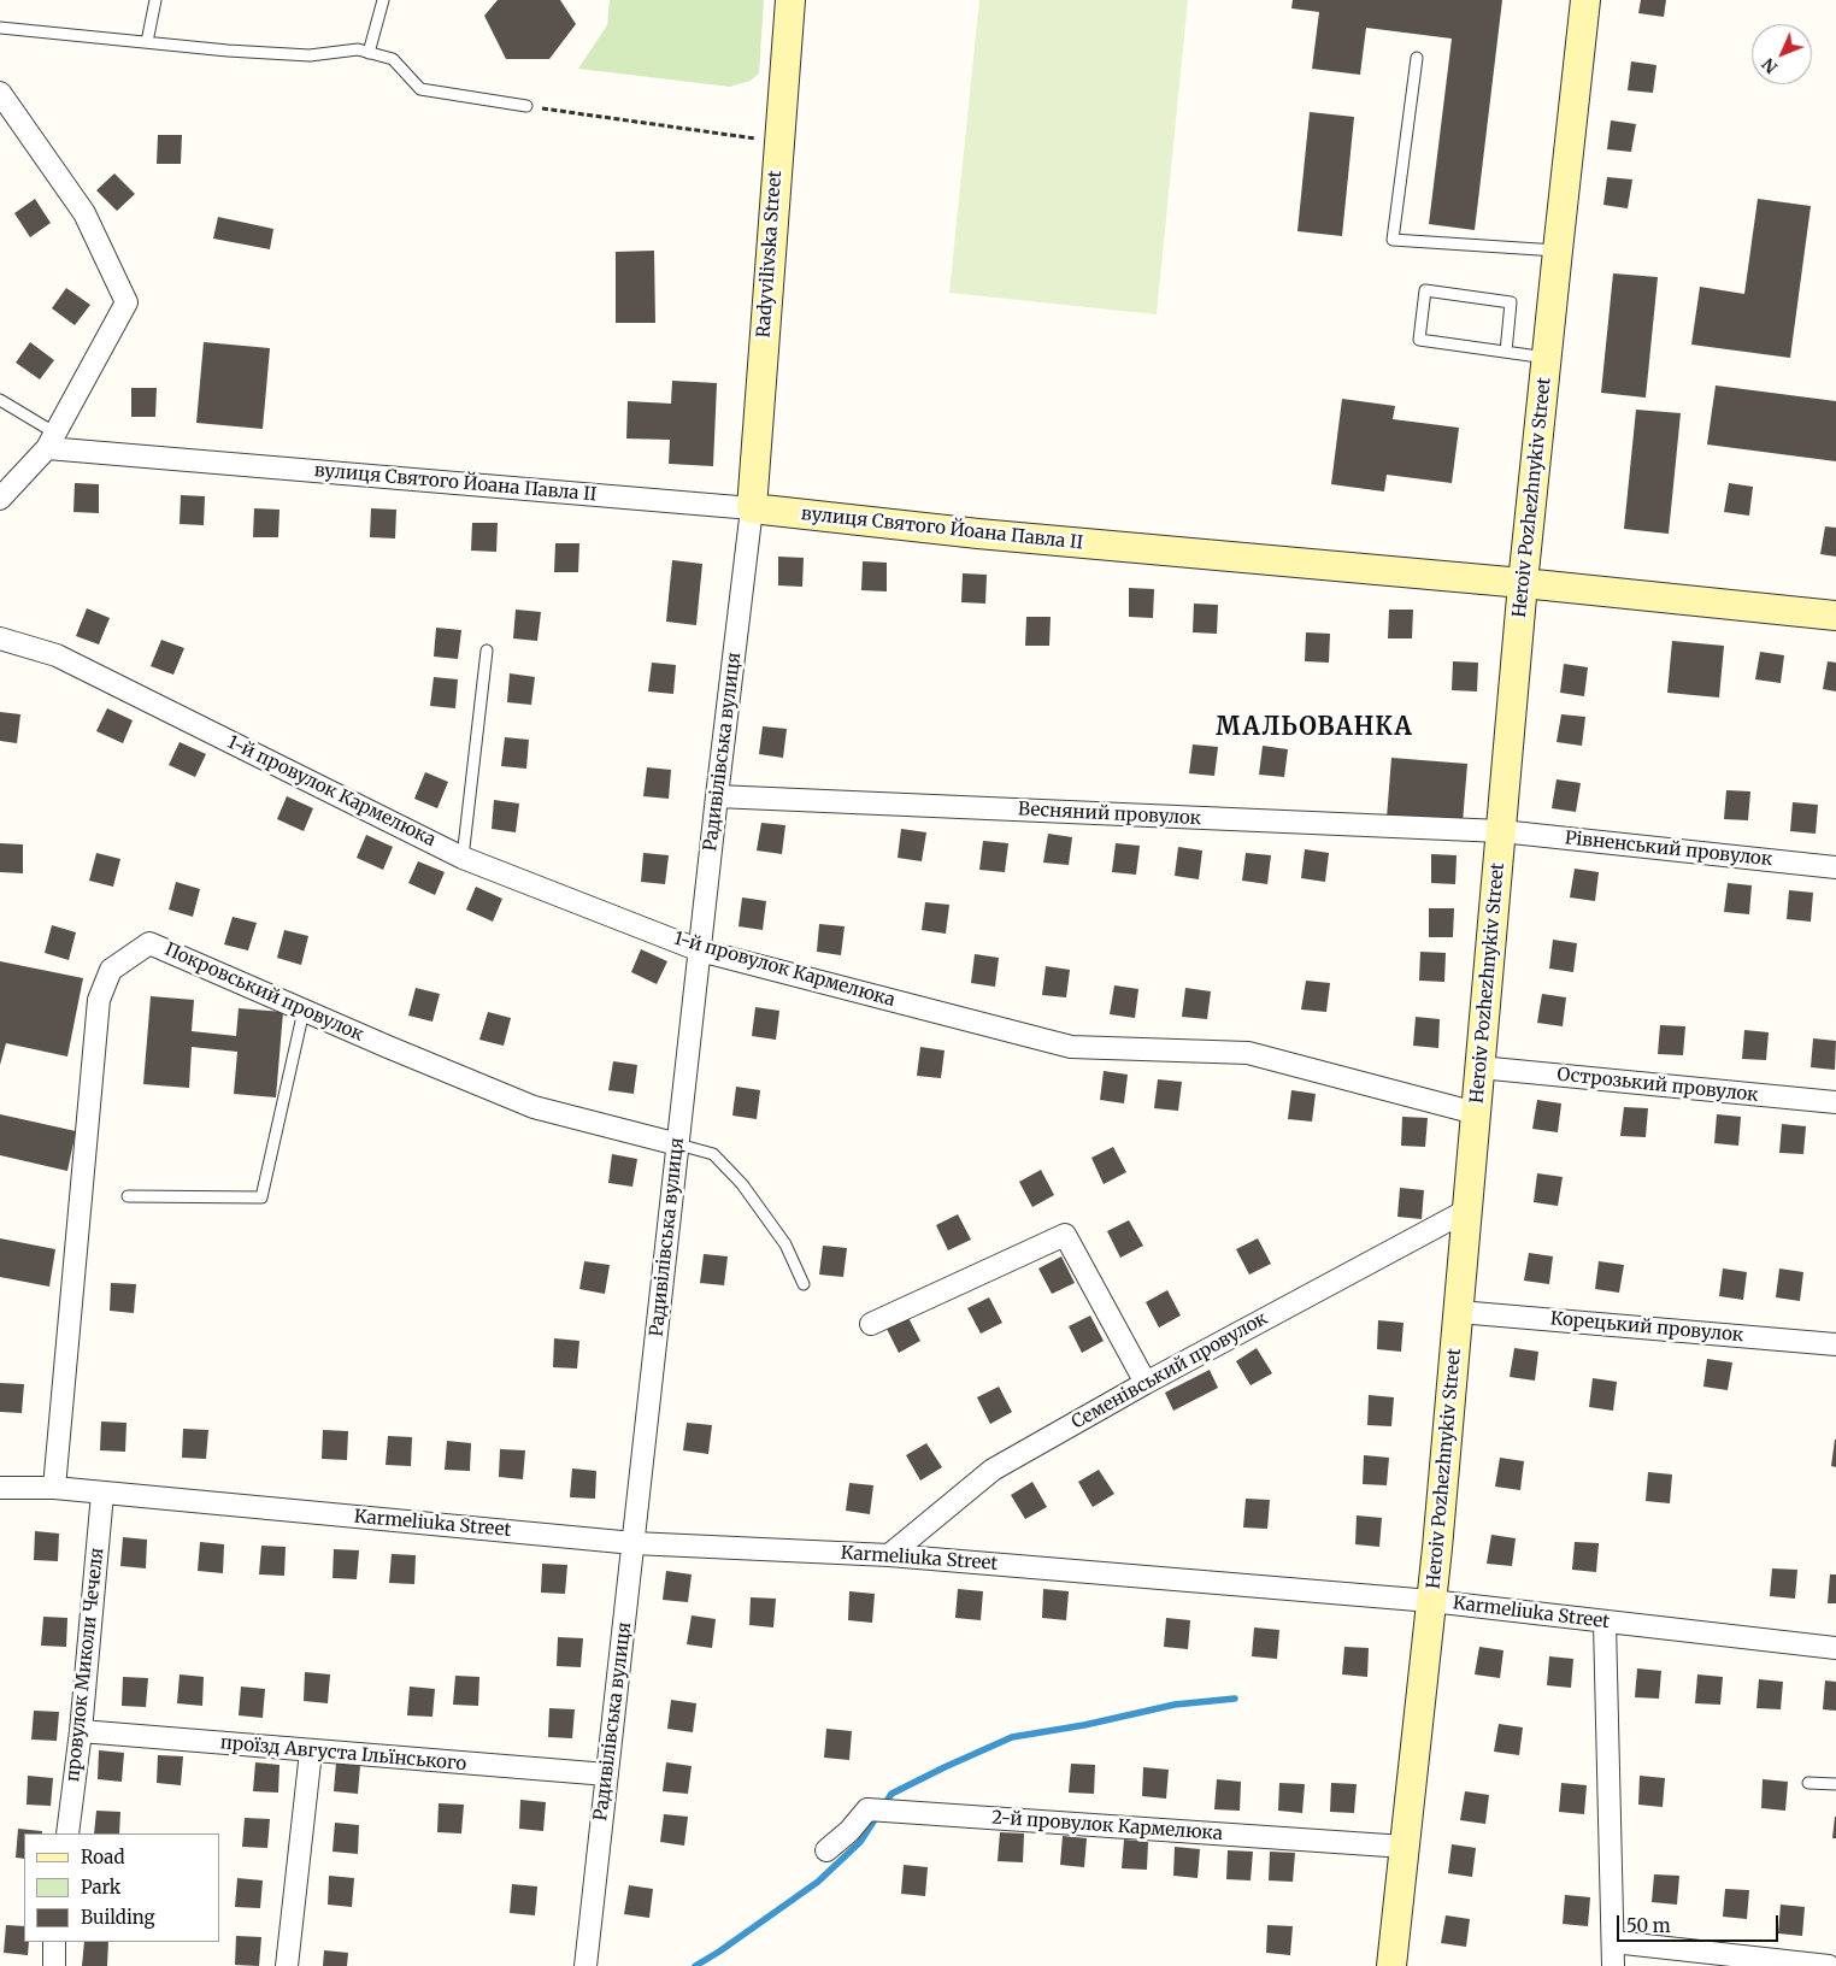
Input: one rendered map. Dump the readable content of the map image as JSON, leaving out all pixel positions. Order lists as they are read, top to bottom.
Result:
{
  "streets": {
    "street": [
      "Radyvilivska Street",
      "вулиця Святого Йоана Павла II",
      "Heroiv Pozhezhnykiv Street",
      "Радивілівська вулиця",
      "1-й провулок Кармелюка",
      "Весняний провулок",
      "Рівненський провулок",
      "Покровський провулок",
      "Острозький провулок",
      "Корецький провулок",
      "Семенівський провулок",
      "Karmeliuka Street",
      "провулок Миколи Чечеля",
      "проїзд Августа Ільїнського",
      "2-й провулок Кармелюка"
    ]
  },
  "crossings": [
    ["Radyvilivska Street", "вулиця Святого Йоана Павла II"],
    ["Radyvilivska Street", "Радивілівська вулиця"],
    ["вулиця Святого Йоана Павла II", "Heroiv Pozhezhnykiv Street"],
    ["вулиця Святого Йоана Павла II", "Радивілівська вулиця"],
    ["Heroiv Pozhezhnykiv Street", "1-й провулок Кармелюка"],
    ["Heroiv Pozhezhnykiv Street", "Весняний провулок"],
    ["Heroiv Pozhezhnykiv Street", "Рівненський провулок"],
    ["Heroiv Pozhezhnykiv Street", "Острозький провулок"],
    ["Heroiv Pozhezhnykiv Street", "Корецький провулок"],
    ["Heroiv Pozhezhnykiv Street", "Семенівський провулок"],
    ["Heroiv Pozhezhnykiv Street", "Karmeliuka Street"],
    ["Heroiv Pozhezhnykiv Street", "2-й провулок Кармелюка"],
    ["Радивілівська вулиця", "1-й провулок Кармелюка"],
    ["Радивілівська вулиця", "Весняний провулок"],
    ["Радивілівська вулиця", "Покровський провулок"],
    ["Радивілівська вулиця", "Karmeliuka Street"],
    ["Радивілівська вулиця", "проїзд Августа Ільїнського"],
    ["Весняний провулок", "Рівненський провулок"],
    ["Покровський провулок", "Karmeliuka Street"],
    ["Семенівський провулок", "Karmeliuka Street"],
    ["Karmeliuka Street", "провулок Миколи Чечеля"],
    ["провулок Миколи Чечеля", "проїзд Августа Ільїнського"]
  ],
  "districts": ["МАЛЬОВАНКА"],
  "legend": ["Road", "Park", "Building"],
  "scale_bar": "50 m",
  "north": "bottom left"
}
